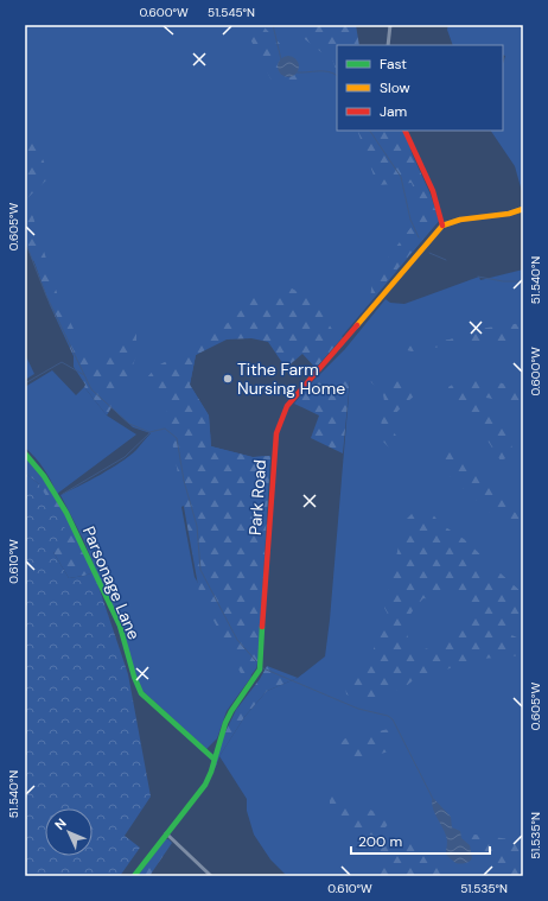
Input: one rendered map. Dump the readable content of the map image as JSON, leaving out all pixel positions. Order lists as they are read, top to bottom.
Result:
{
  "streets": {
    "main road": ["Park Road", "Parsonage Lane"]
  },
  "crossings": [
    ["Park Road", "Parsonage Lane"]
  ],
  "places": ["Tithe Farm Nursing Home"],
  "legend": ["Fast", "Slow", "Jam"],
  "scale_bar": "200 m",
  "north": "top left",
  "coordinates": [
    "0.600°W",
    "51.545°N",
    "0.605°W",
    "51.540°N",
    "0.610°W",
    "51.535°N"
  ]
}
